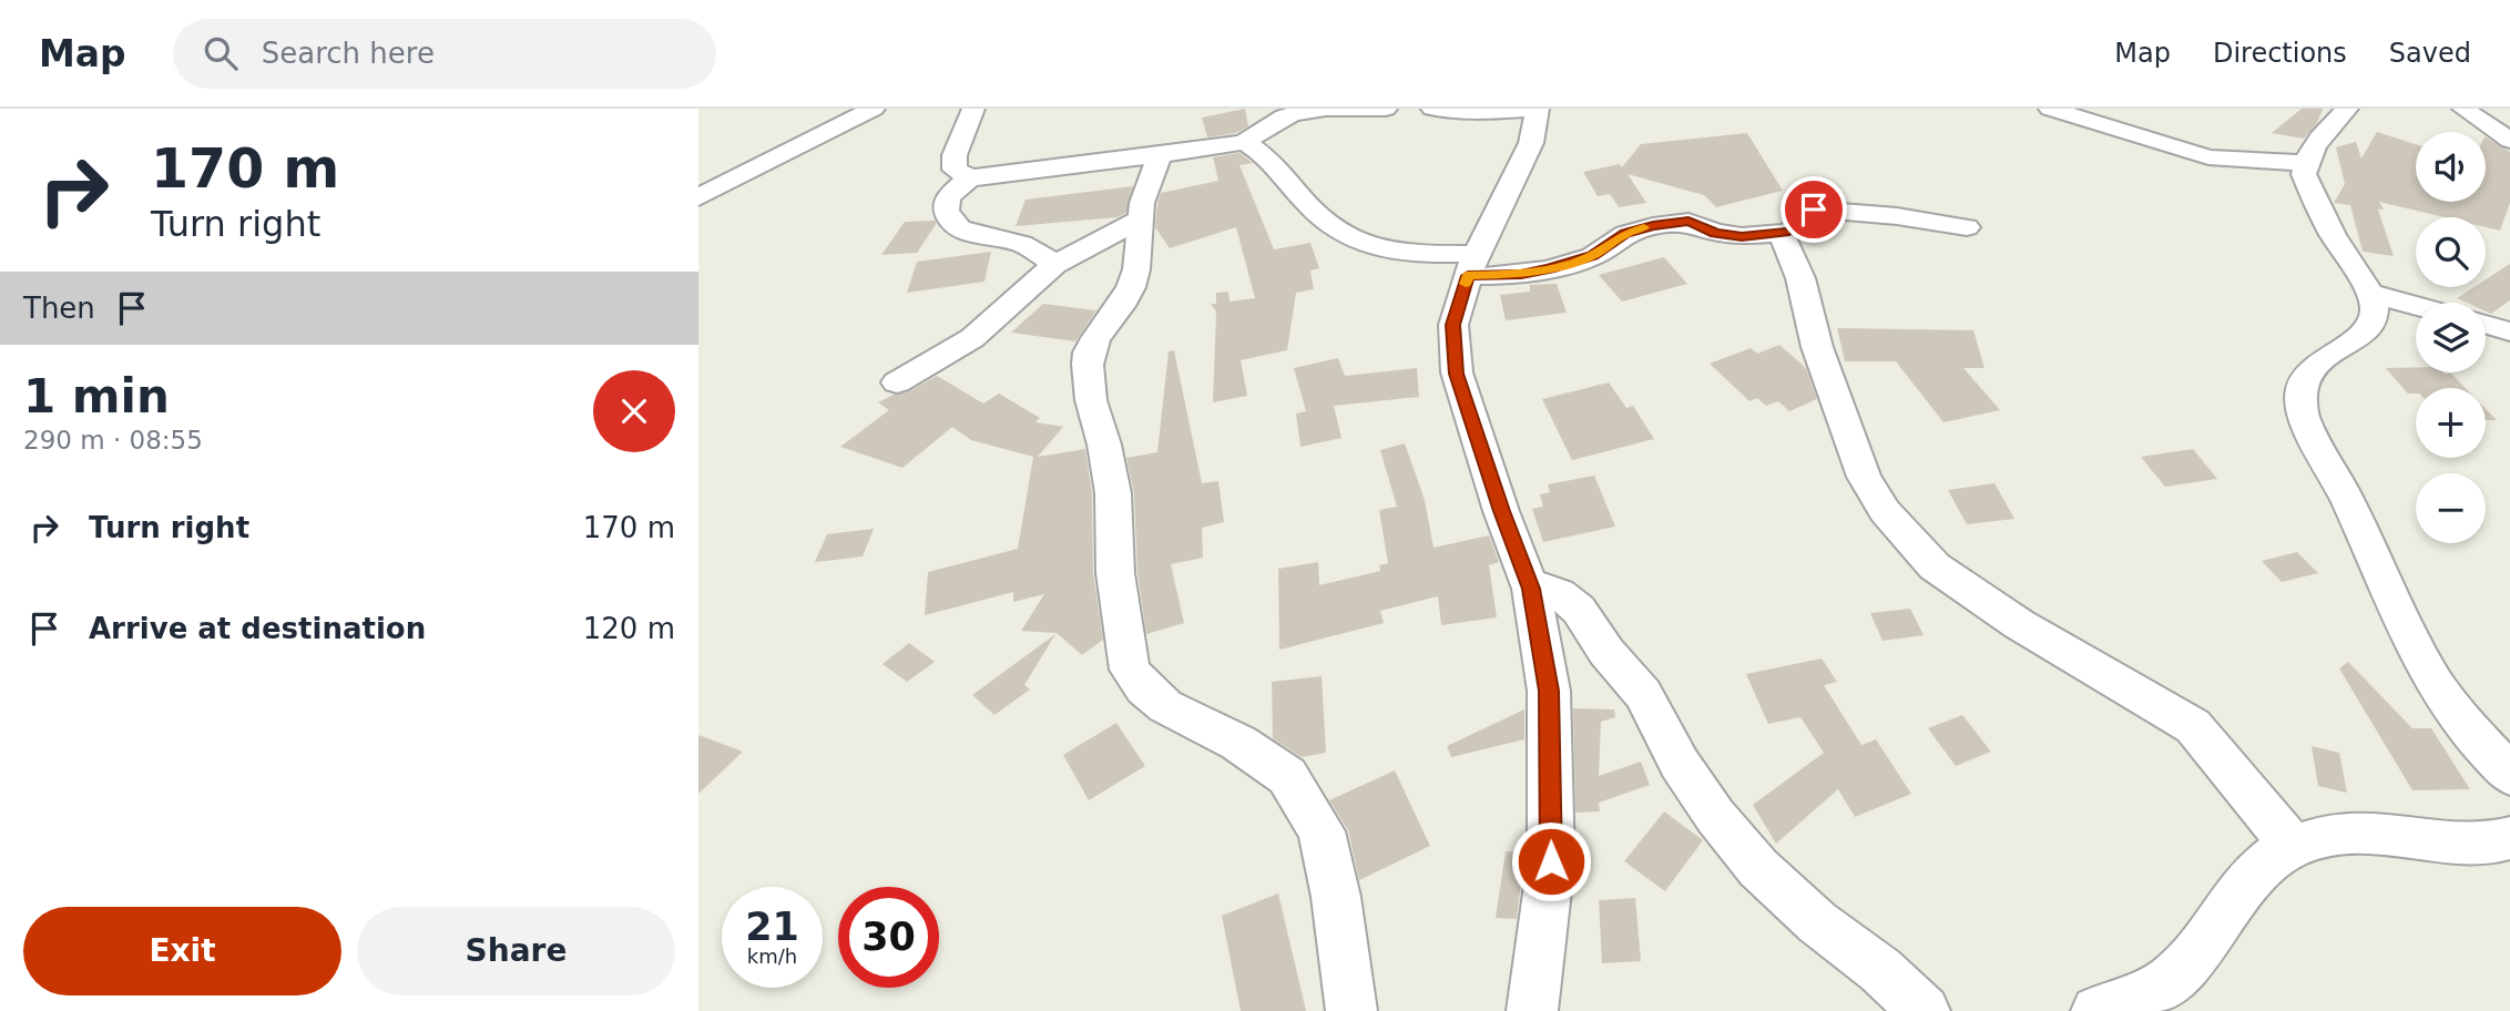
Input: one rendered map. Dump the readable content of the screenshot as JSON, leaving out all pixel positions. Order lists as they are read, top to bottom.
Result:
{
  "page": {
    "header": "Map",
    "search": "Search here",
    "nav": ["Map", "Directions", "Saved"],
    "turn": ["170 m", "Turn right"],
    "map_buttons": ["+", "−"],
    "then": "Then",
    "heading": ["1 min", "290 m · 08:55"],
    "list": [
      {
        "name": "Turn right",
        "value": "170 m"
      },
      {
        "name": "Arrive at destination",
        "value": "120 m"
      }
    ],
    "speed": "21 km/h",
    "limit": "30",
    "buttons": ["Exit", "Share"]
  }
}
